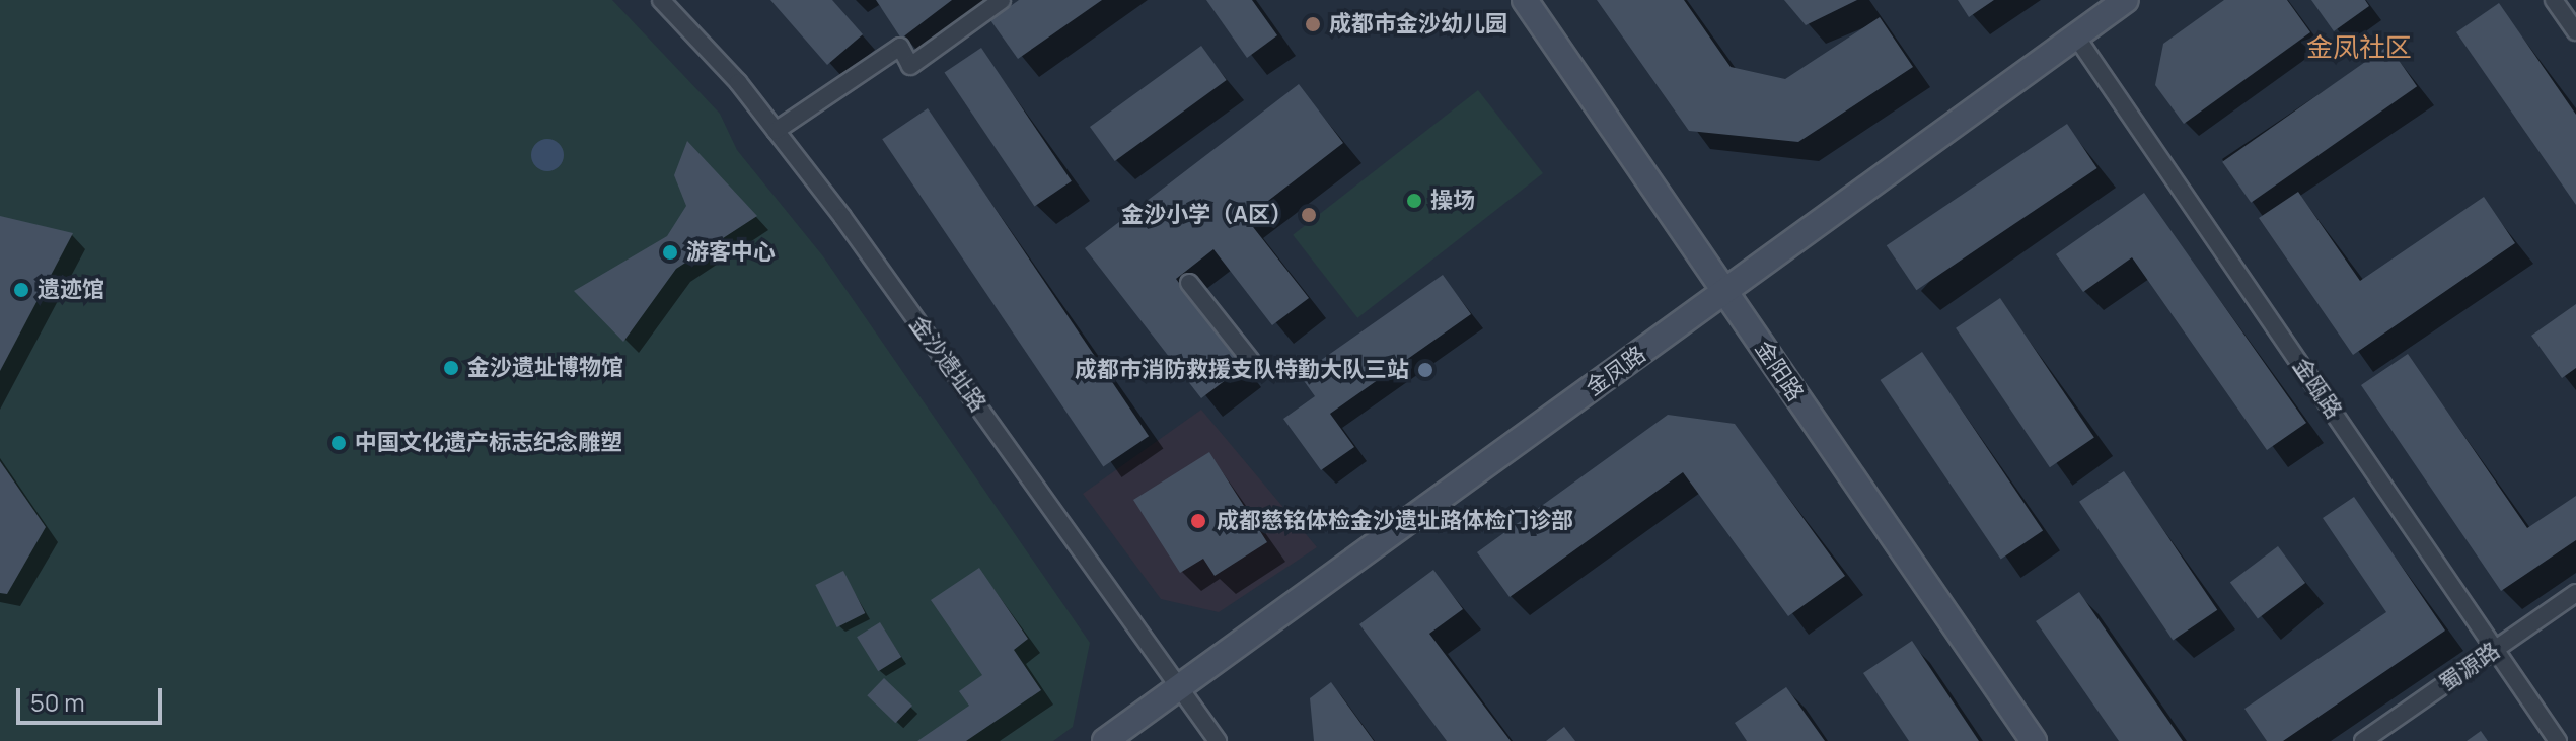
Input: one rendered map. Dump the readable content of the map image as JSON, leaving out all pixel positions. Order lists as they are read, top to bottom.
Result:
{
  "streets": {
    "street": [
      "金沙遗址路",
      "金凤路",
      "金阳路",
      "金瓯路",
      "蜀源路"
    ]
  },
  "crossings": [
    ["金沙遗址路", "金凤路"],
    ["金凤路", "金阳路"],
    ["金凤路", "金瓯路"],
    ["金瓯路", "蜀源路"]
  ],
  "districts": ["金凤社区"],
  "places": [
    "成都市金沙幼儿园",
    "操场",
    "金沙小学（A区）",
    "游客中心",
    "遗迹馆",
    "金沙遗址博物馆",
    "成都市消防救援支队特勤大队三站",
    "中国文化遗产标志纪念雕塑",
    "成都慈铭体检金沙遗址路体检门诊部"
  ],
  "scale_bar": "50 m"
}
